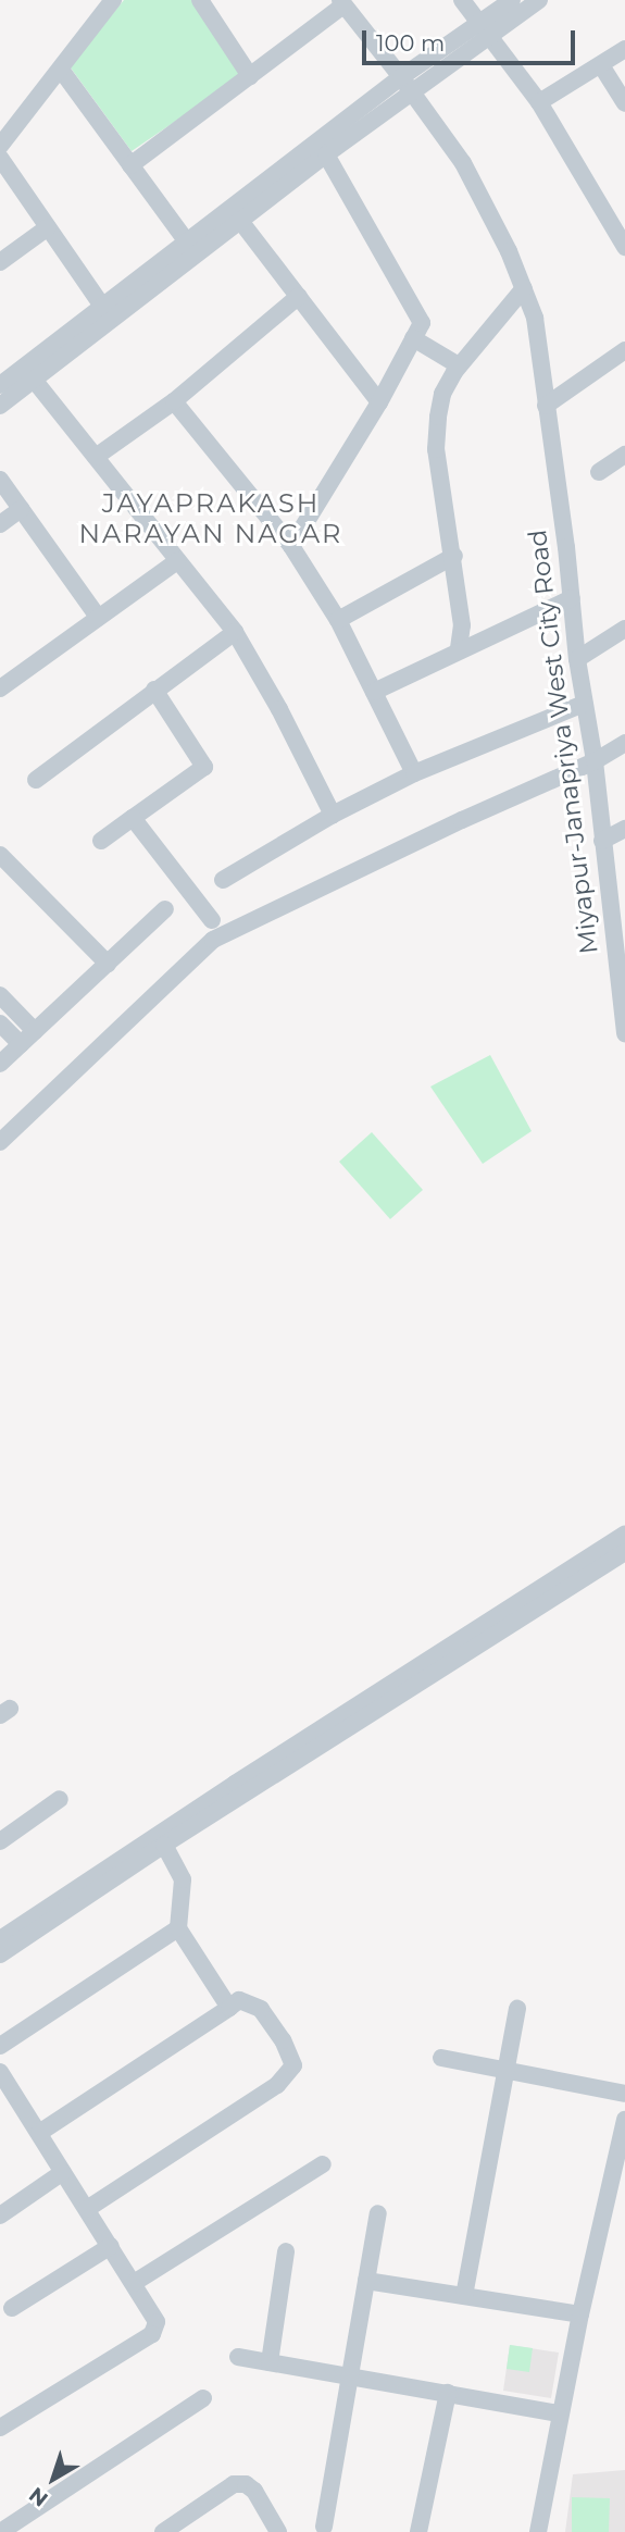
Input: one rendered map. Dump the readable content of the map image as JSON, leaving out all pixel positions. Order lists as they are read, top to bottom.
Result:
{
  "streets": {
    "street": ["Miyapur-Janapriya West City Road"]
  },
  "districts": ["JAYAPRAKASH NARAYAN NAGAR"],
  "scale_bar": "100 m",
  "north": "bottom left"
}
